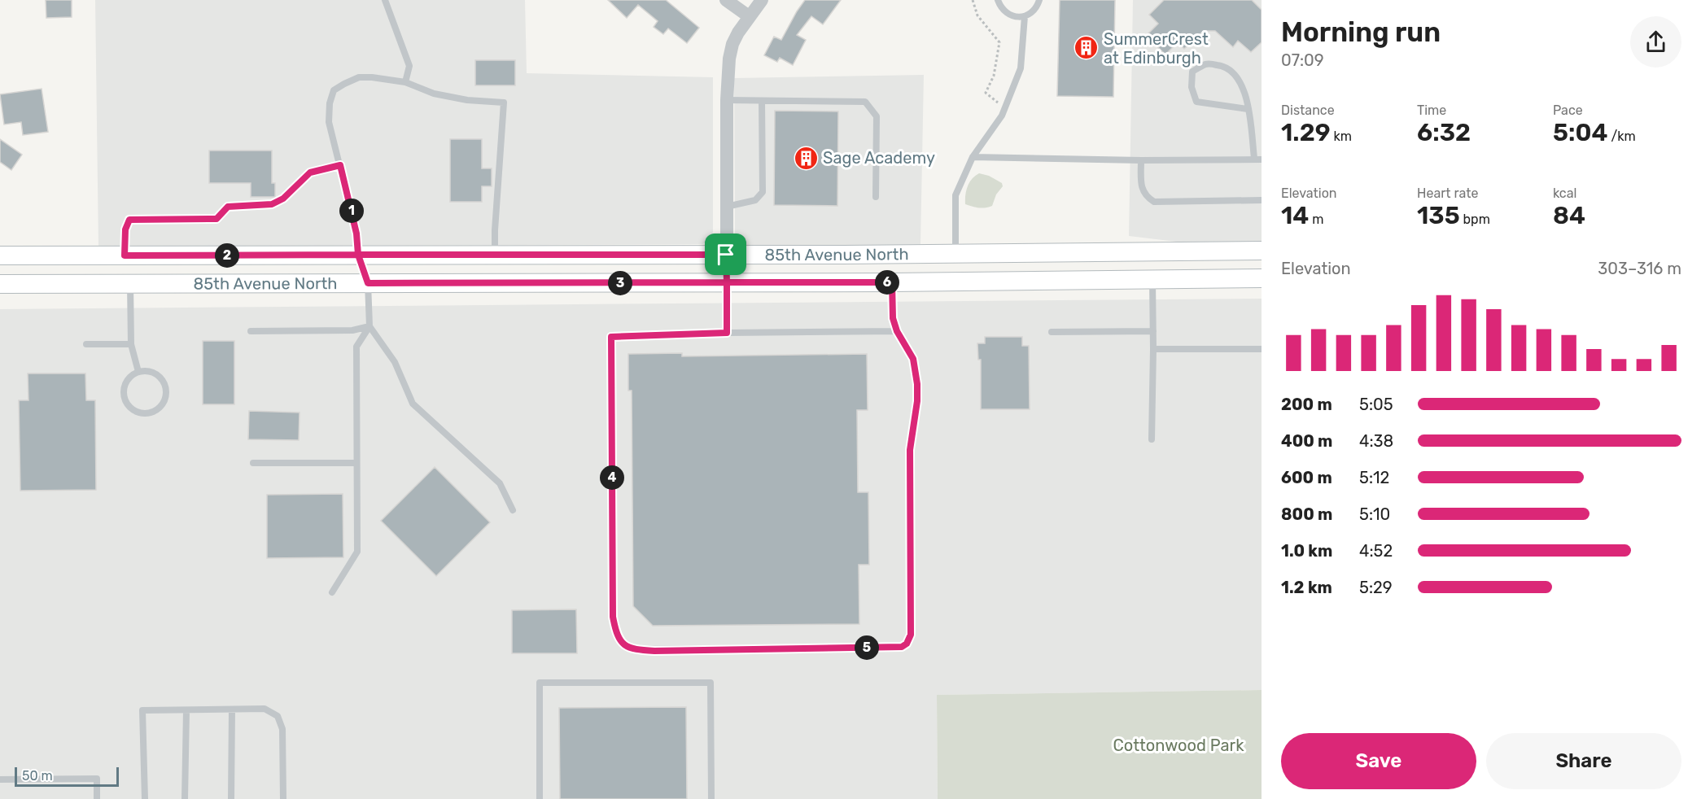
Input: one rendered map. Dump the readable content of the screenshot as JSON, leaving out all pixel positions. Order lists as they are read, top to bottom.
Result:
{
  "streets": {
    "main road": ["85th Avenue North"]
  },
  "parks": ["Cottonwood Park"],
  "places": {
    "building": ["SummerCrest at Edinburgh", "Sage Academy"]
  },
  "scale_bar": "50 m",
  "page": {
    "heading": ["Morning run", "07:09"],
    "stats": [
      ["Distance", "1.29 km"],
      ["Time", "6:32"],
      ["Pace", "5:04 /km"],
      ["Elevation", "14 m"],
      ["Heart rate", "135 bpm"],
      ["kcal", "84"]
    ],
    "pins": [
      "1",
      "2",
      "6",
      "3",
      "4",
      "5"
    ],
    "chart": ["Elevation", "303–316 m"],
    "list": [
      {
        "name": "200 m",
        "note": "5:05"
      },
      {
        "name": "400 m",
        "note": "4:38"
      },
      {
        "name": "600 m",
        "note": "5:12"
      },
      {
        "name": "800 m",
        "note": "5:10"
      },
      {
        "name": "1.0 km",
        "note": "4:52"
      },
      {
        "name": "1.2 km",
        "note": "5:29"
      }
    ],
    "buttons": ["Save", "Share"],
    "scale": "50 m"
  }
}
